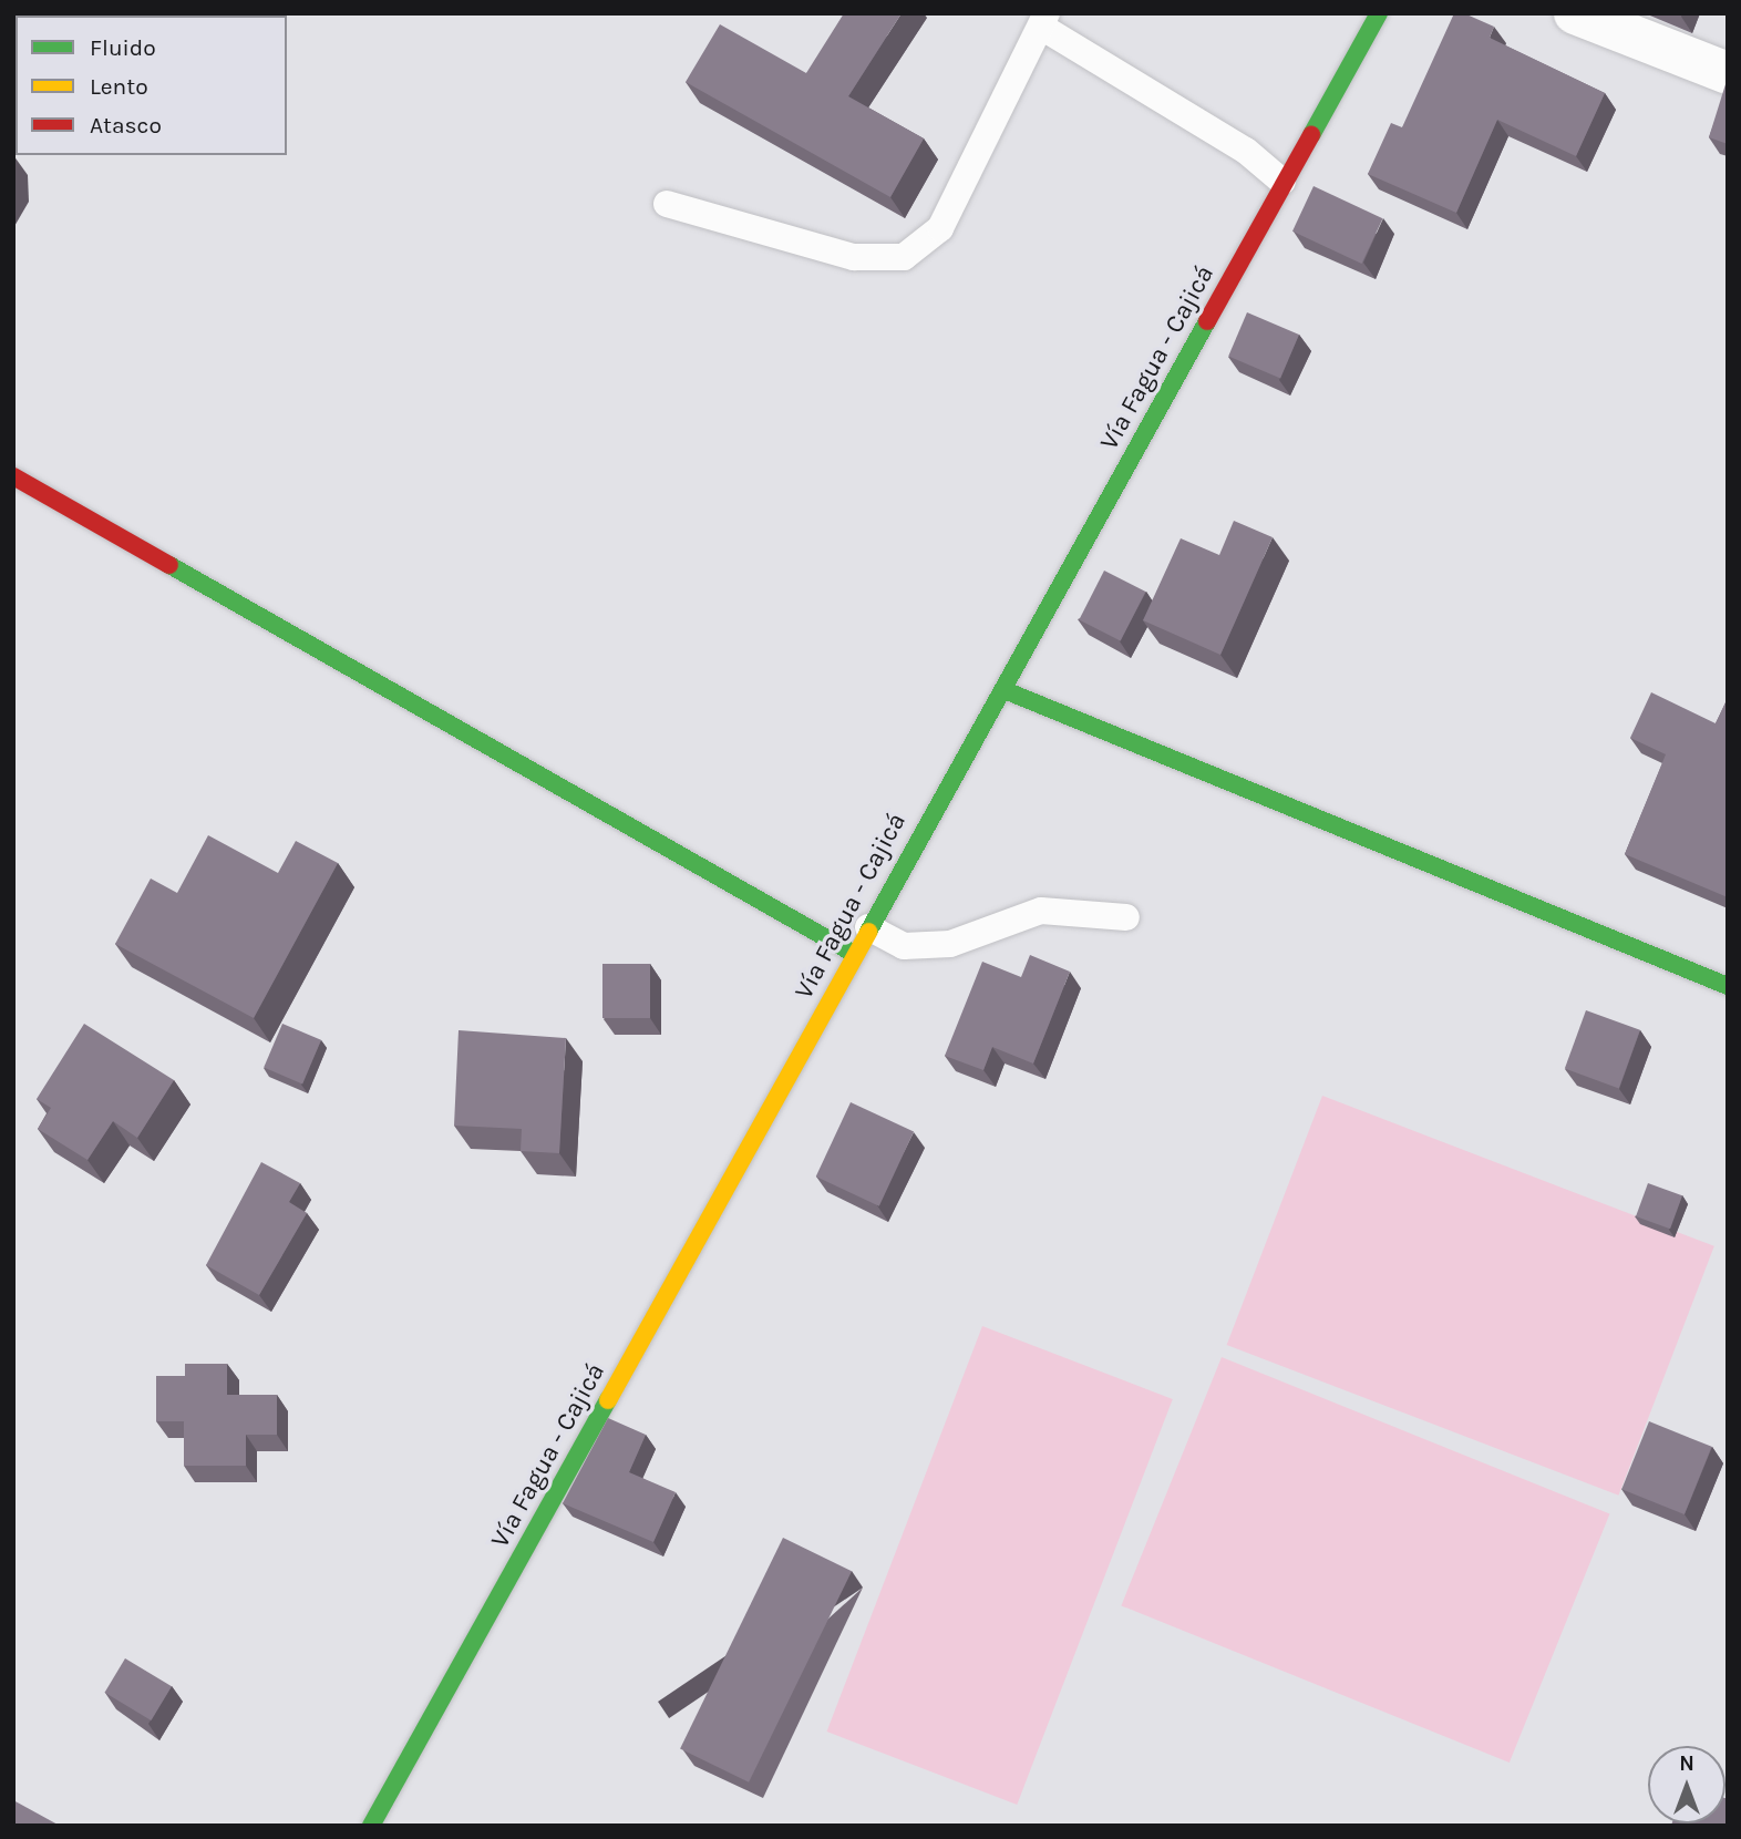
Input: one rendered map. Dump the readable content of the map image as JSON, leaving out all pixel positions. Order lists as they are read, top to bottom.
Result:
{
  "streets": {
    "street": ["Vía Fagua - Cajicá"]
  },
  "legend": ["Fluido", "Lento", "Atasco"],
  "north": "top"
}
